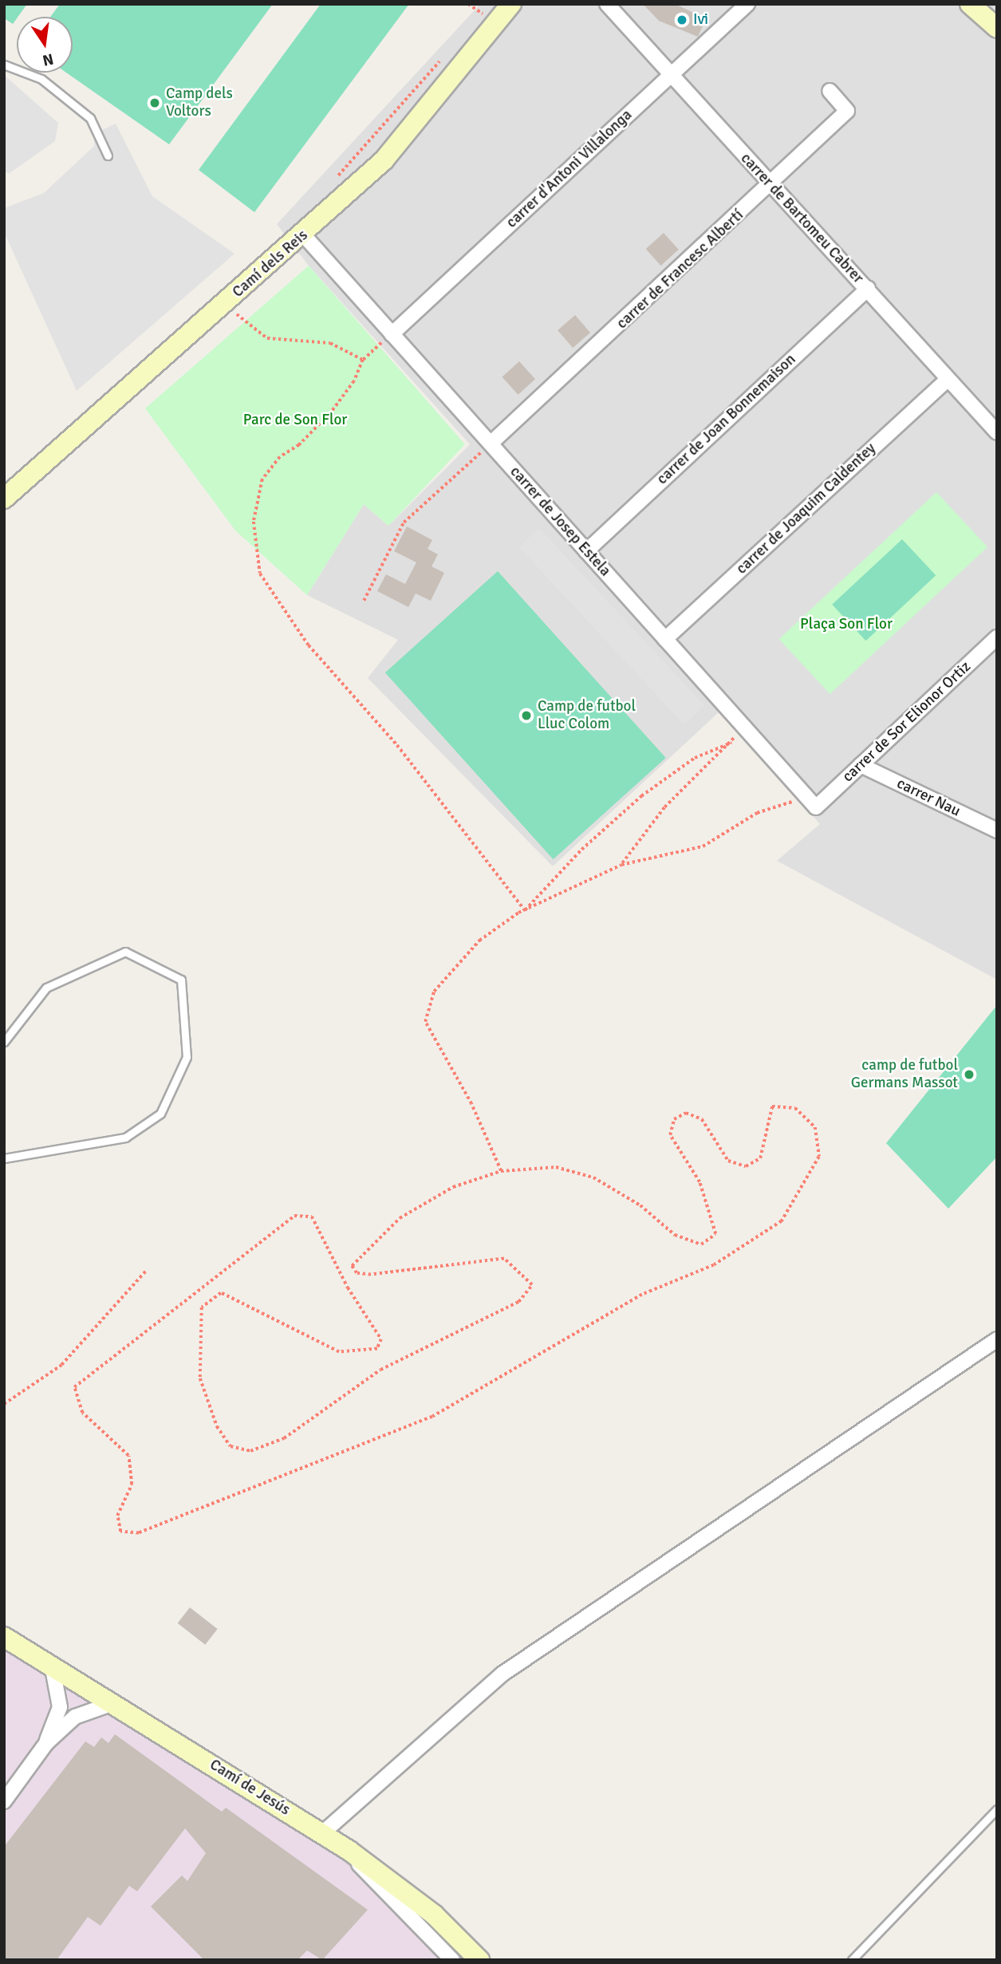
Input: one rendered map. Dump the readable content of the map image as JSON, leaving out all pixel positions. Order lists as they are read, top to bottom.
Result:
{
  "streets": {
    "street": [
      "carrer d'Antoni Villalonga",
      "carrer de Bartomeu Cabrer",
      "Camí dels Reis",
      "carrer de Francesc Albertí",
      "carrer de Joan Bonnemaison",
      "carrer de Joaquim Caldentey",
      "carrer de Josep Estela",
      "carrer de Sor Elionor Ortiz",
      "carrer Nau",
      "Camí de Jesús"
    ]
  },
  "crossings": [
    ["carrer d'Antoni Villalonga", "carrer de Bartomeu Cabrer"],
    ["carrer d'Antoni Villalonga", "carrer de Josep Estela"],
    ["carrer de Bartomeu Cabrer", "carrer de Francesc Albertí"],
    ["carrer de Bartomeu Cabrer", "carrer de Joan Bonnemaison"],
    ["carrer de Bartomeu Cabrer", "carrer de Joaquim Caldentey"],
    ["Camí dels Reis", "carrer de Josep Estela"],
    ["carrer de Francesc Albertí", "carrer de Josep Estela"],
    ["carrer de Joan Bonnemaison", "carrer de Josep Estela"],
    ["carrer de Joaquim Caldentey", "carrer de Josep Estela"],
    ["carrer de Josep Estela", "carrer de Sor Elionor Ortiz"],
    ["carrer de Sor Elionor Ortiz", "carrer Nau"]
  ],
  "parks": ["Parc de Son Flor", "Plaça Son Flor"],
  "places": [
    "Ivi",
    "Camp dels Voltors",
    "Camp de futbol Lluc Colom",
    "camp de futbol Germans Massot"
  ],
  "north": "bottom"
}
